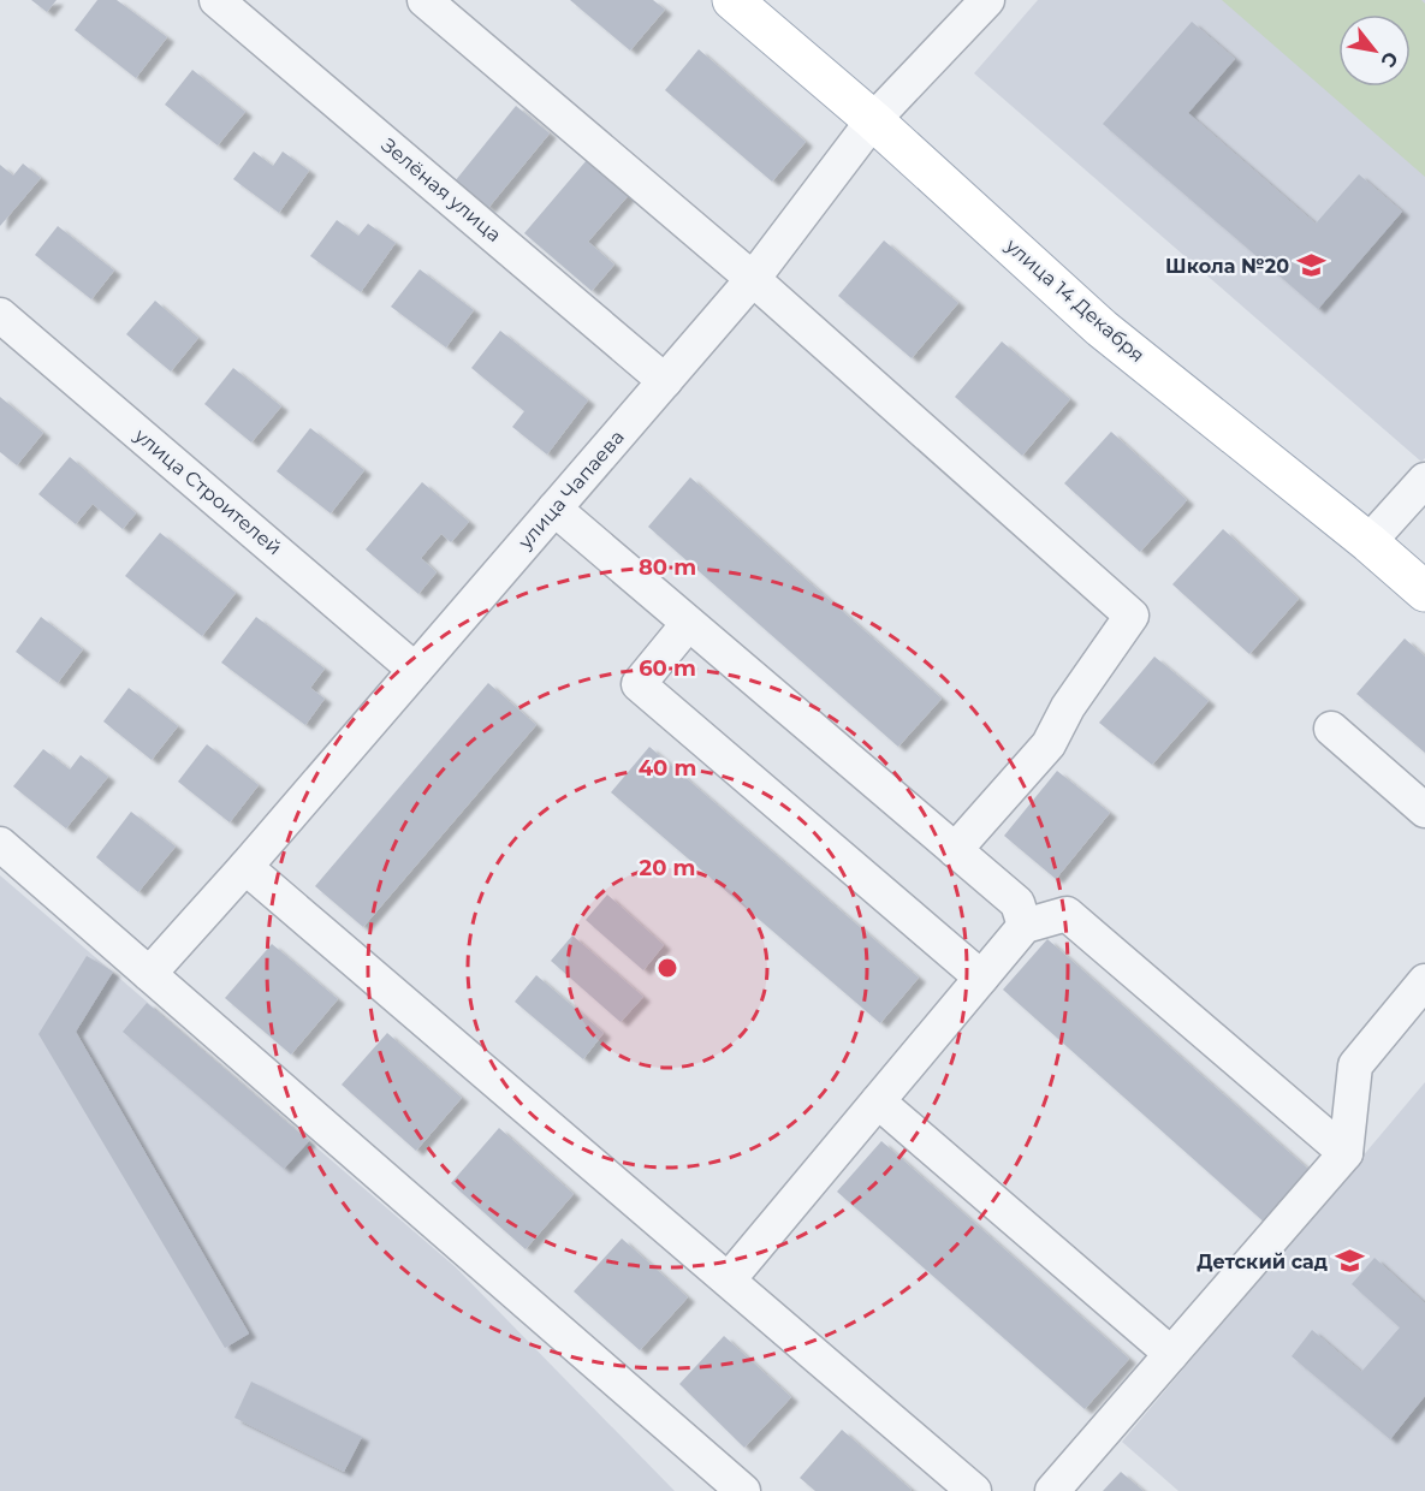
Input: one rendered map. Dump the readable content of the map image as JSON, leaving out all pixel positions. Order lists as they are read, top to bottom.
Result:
{
  "streets": {
    "main road": ["улица 14 Декабря"],
    "street": ["Зелёная улица", "улица Чапаева", "улица Строителей"]
  },
  "crossings": [
    ["Зелёная улица", "улица Чапаева"],
    ["улица 14 Декабря", "улица Чапаева"],
    ["улица Чапаева", "улица Строителей"]
  ],
  "places": {
    "school or university": ["Школа №20", "Детский сад"]
  },
  "north": "bottom right",
  "rings": [
    "80 m",
    "60 m",
    "40 m",
    "20 m"
  ]
}
